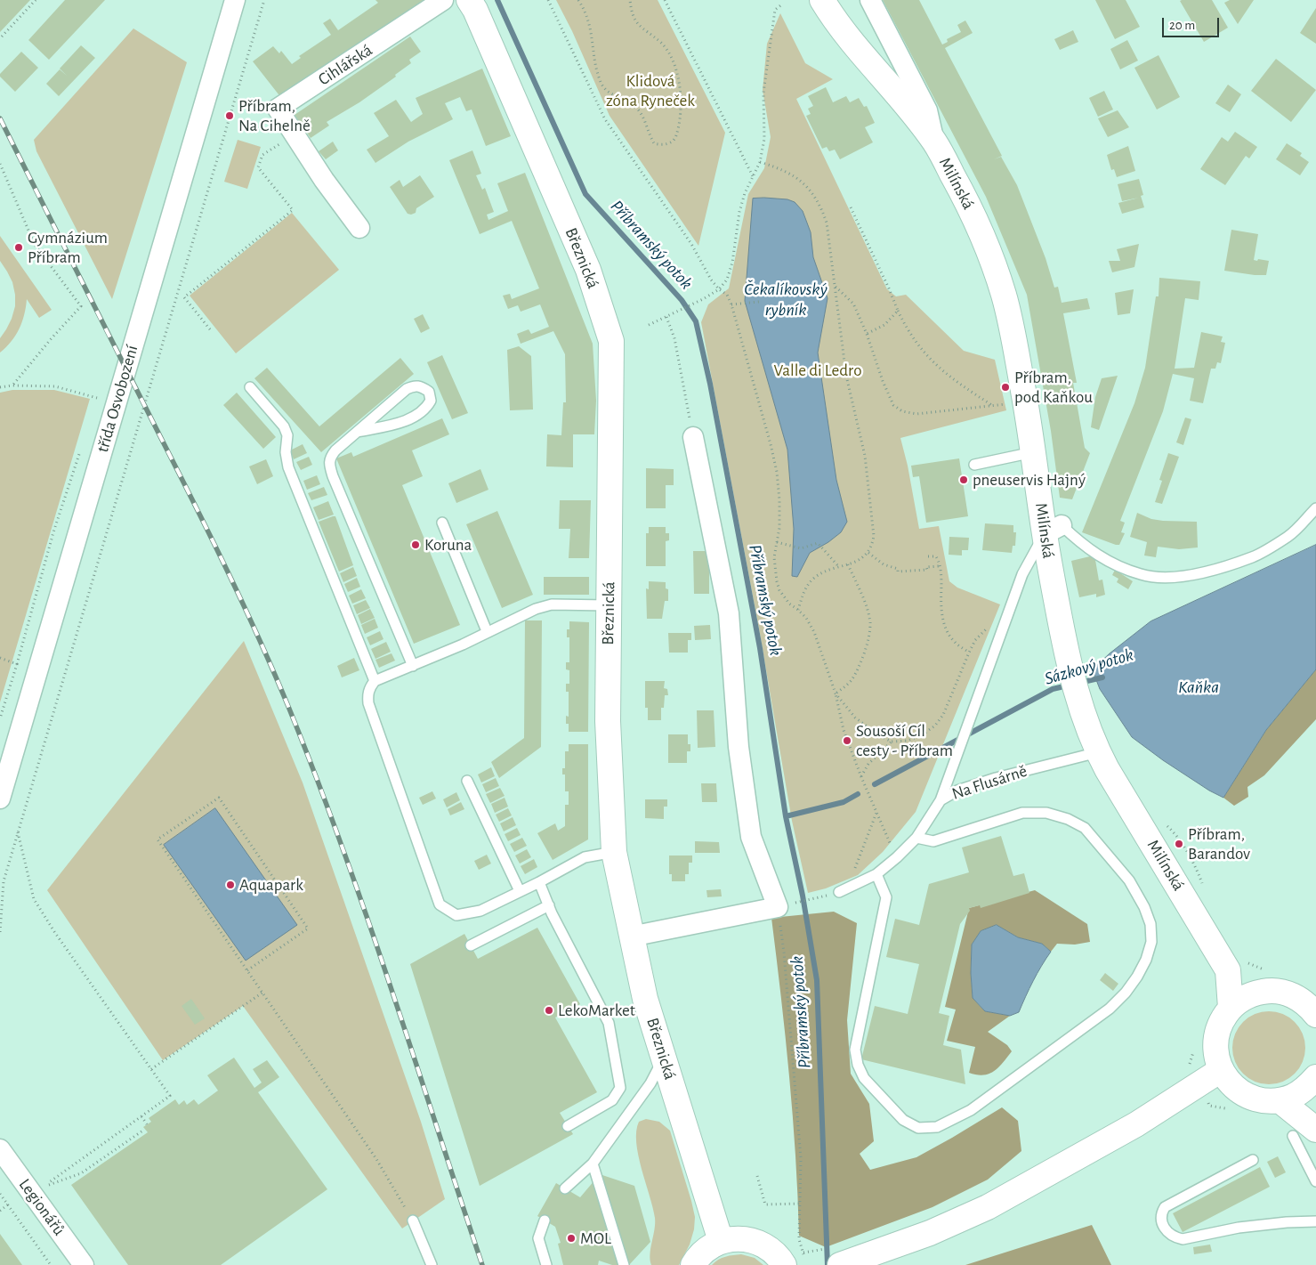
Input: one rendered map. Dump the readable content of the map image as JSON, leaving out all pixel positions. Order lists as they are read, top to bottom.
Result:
{
  "streets": {
    "street": [
      "Cihlářská",
      "Milínská",
      "Březnická",
      "třída Osvobození",
      "Legionářů"
    ],
    "lane": ["Na Flusárně"]
  },
  "crossings": [
    ["Milínská", "Na Flusárně"]
  ],
  "water": [
    "Příbramský potok",
    "Čekalíkovský rybník",
    "Sázkový potok",
    "Kaňka"
  ],
  "parks": ["Klidová zóna Ryneček", "Valle di Ledro"],
  "places": [
    "Příbram, Na Cihelně",
    "Gymnázium Příbram",
    "Příbram, pod Kaňkou",
    "pneuservis Hajný",
    "Koruna",
    "Sousoší Cíl cesty - Příbram",
    "Příbram, Barandov",
    "Aquapark",
    "LekoMarket",
    "MOL"
  ],
  "scale_bar": "20 m"
}
